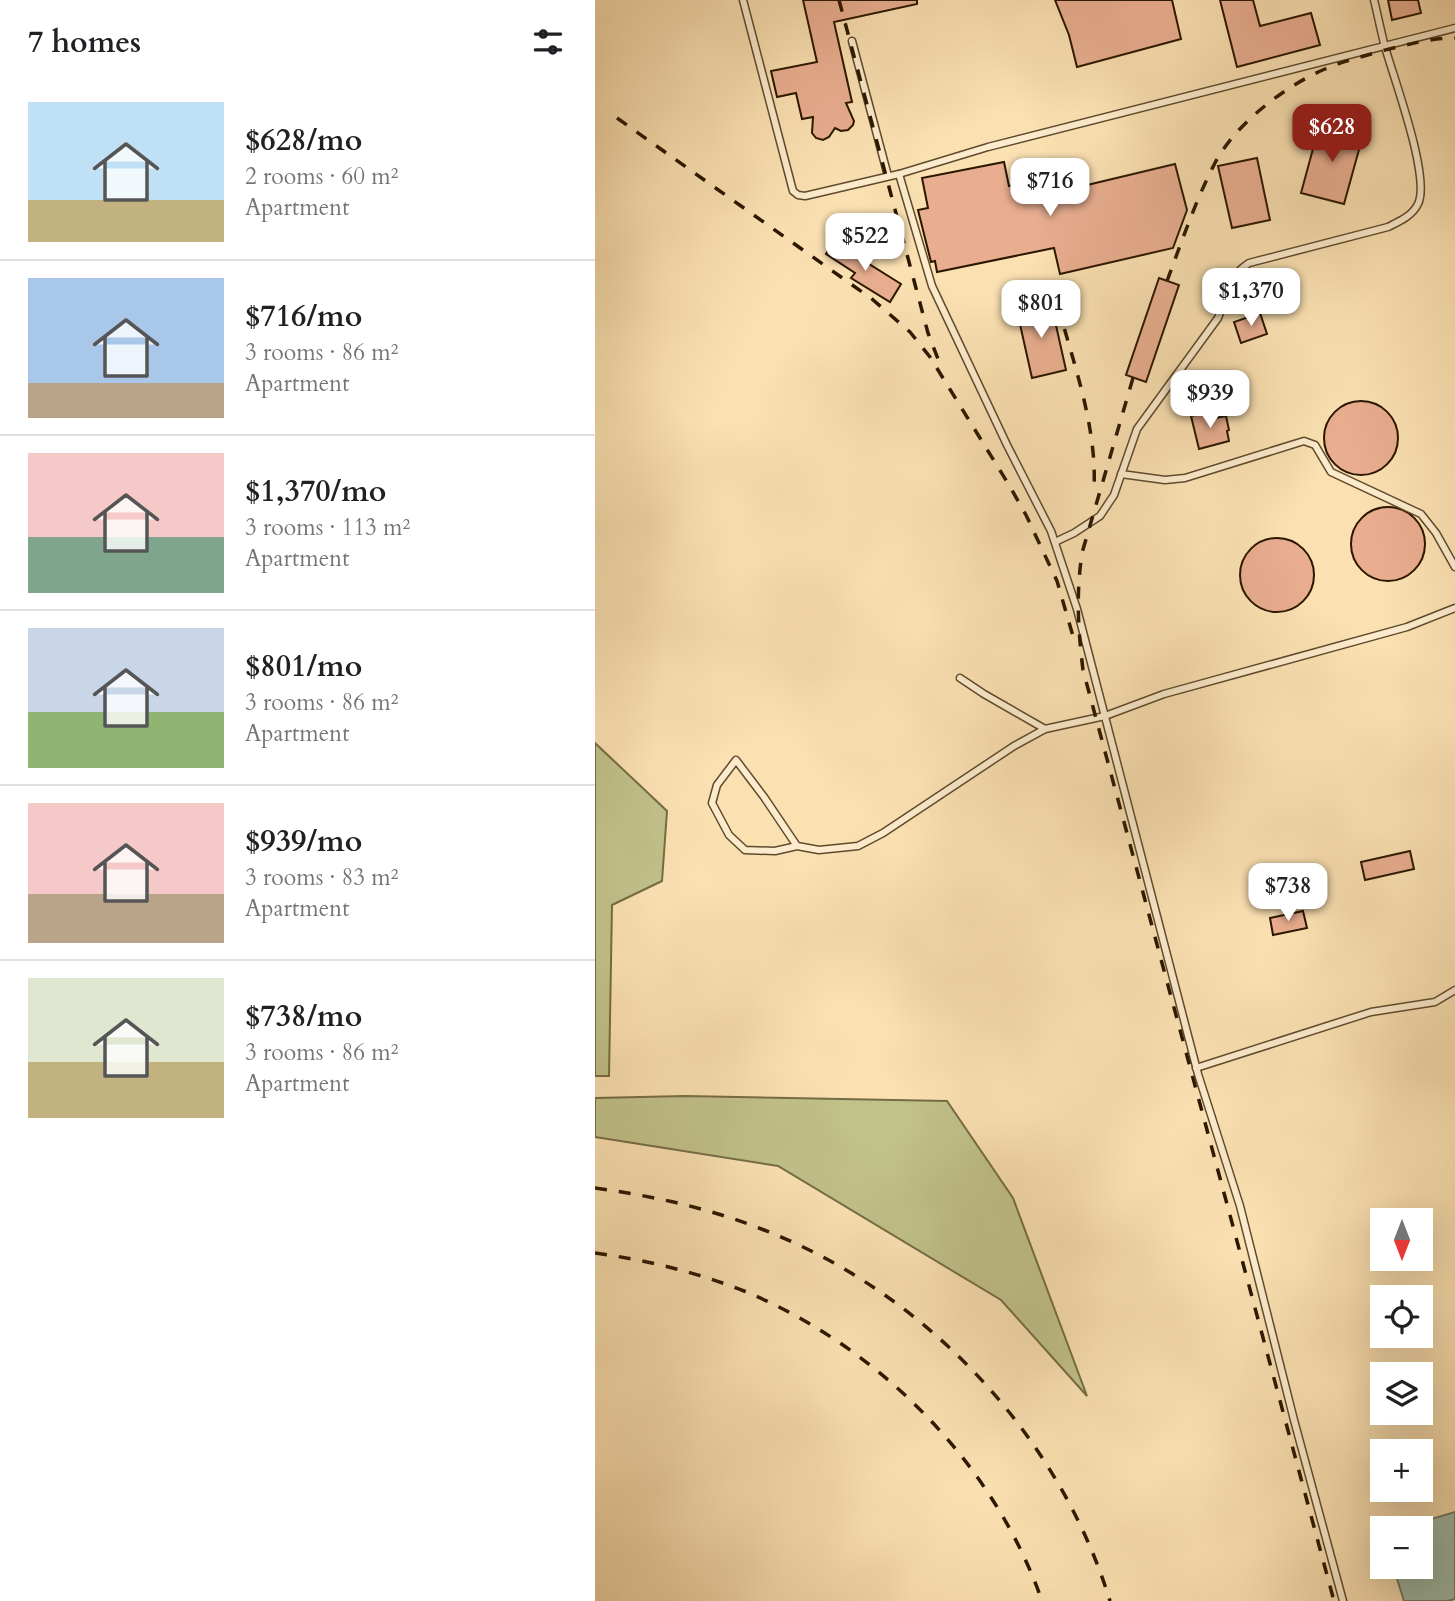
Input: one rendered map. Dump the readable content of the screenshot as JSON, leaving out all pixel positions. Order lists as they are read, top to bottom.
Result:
{
  "north": "bottom",
  "page": {
    "heading": "7 homes",
    "list": [
      {
        "name": "$628/mo",
        "note": "2 rooms · 60 m² · Apartment"
      },
      {
        "name": "$716/mo",
        "note": "3 rooms · 86 m² · Apartment"
      },
      {
        "name": "$1,370/mo",
        "note": "3 rooms · 113 m² · Apartment"
      },
      {
        "name": "$801/mo",
        "note": "3 rooms · 86 m² · Apartment"
      },
      {
        "name": "$939/mo",
        "note": "3 rooms · 83 m² · Apartment"
      },
      {
        "name": "$738/mo",
        "note": "3 rooms · 86 m² · Apartment"
      }
    ],
    "price": [
      "$628",
      "$716",
      "$522",
      "$1,370",
      "$801",
      "$939",
      "$738"
    ],
    "map_buttons": ["+", "−"]
  }
}
